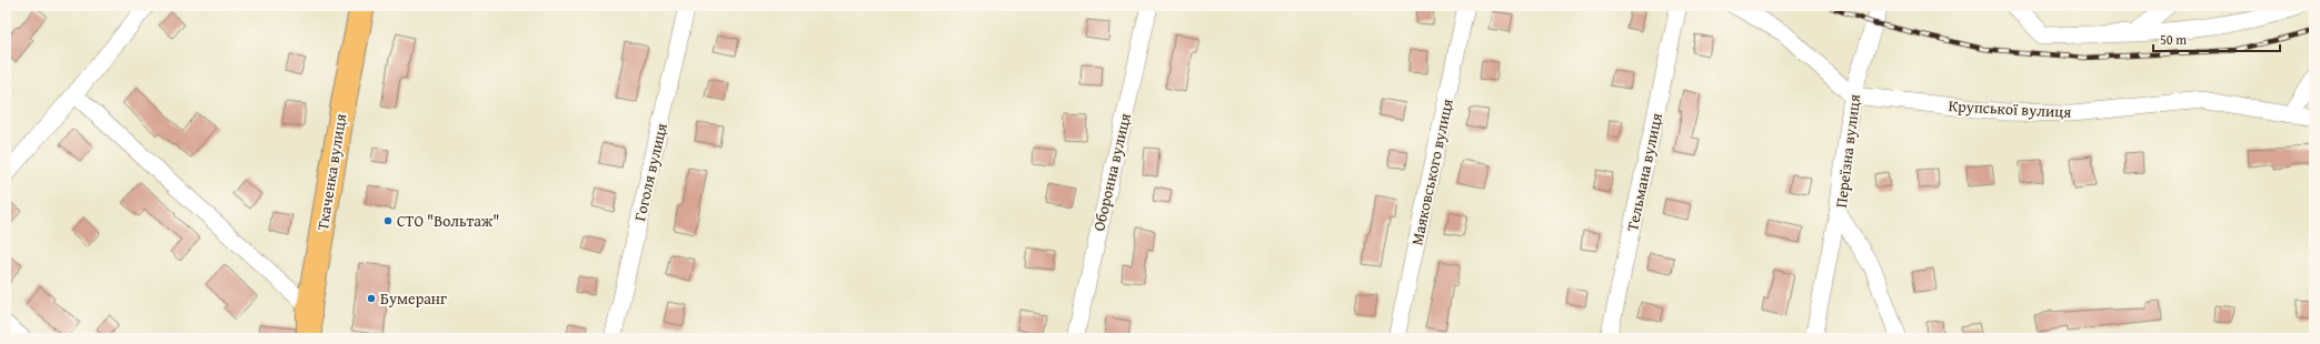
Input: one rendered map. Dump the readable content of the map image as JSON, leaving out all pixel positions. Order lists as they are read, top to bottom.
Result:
{
  "streets": {
    "main road": ["Ткаченка вулиця"],
    "street": [
      "Крупської вулиця",
      "Переїзна вулиця",
      "Гоголя вулиця",
      "Оборонна вулиця",
      "Маяковського вулиця",
      "Тельмана вулиця"
    ]
  },
  "crossings": [
    ["Крупської вулиця", "Переїзна вулиця"]
  ],
  "places": ["СТО \"Вольтаж\"", "Бумеранг"],
  "scale_bar": "50 m"
}
